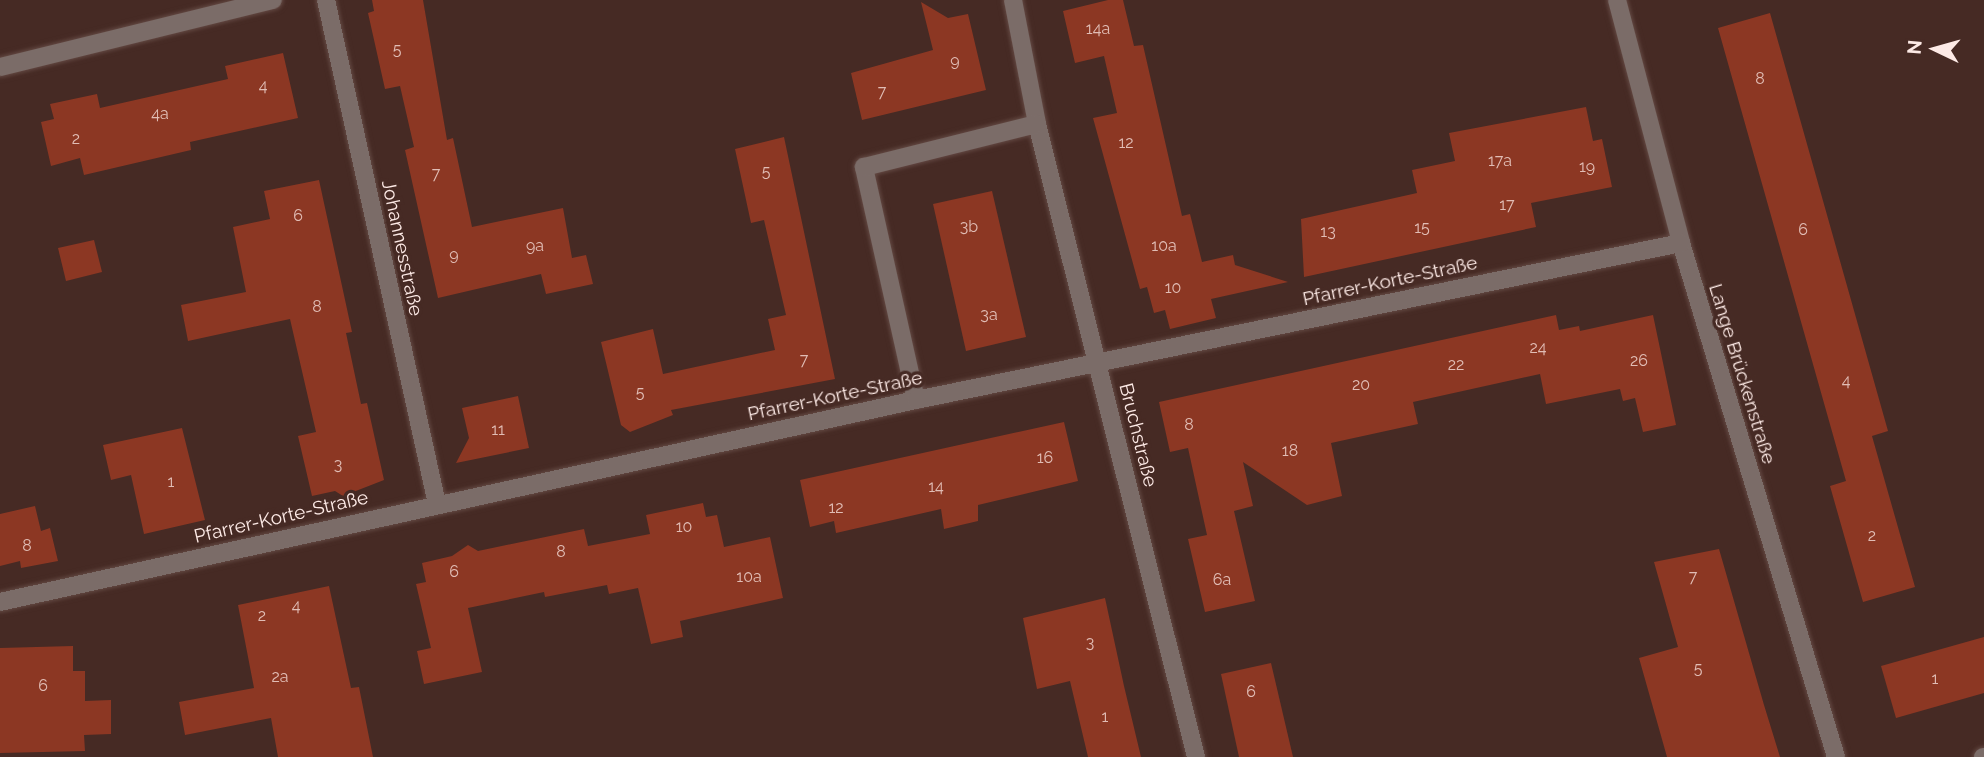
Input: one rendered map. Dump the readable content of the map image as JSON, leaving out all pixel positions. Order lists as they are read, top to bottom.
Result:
{
  "streets": {
    "street": [
      "Johannesstraße",
      "Pfarrer-Korte-Straße",
      "Lange Brückenstraße",
      "Bruchstraße"
    ]
  },
  "crossings": [
    ["Johannesstraße", "Pfarrer-Korte-Straße"],
    ["Pfarrer-Korte-Straße", "Lange Brückenstraße"],
    ["Pfarrer-Korte-Straße", "Bruchstraße"]
  ],
  "house_numbers": [
    "14a",
    "5",
    "9",
    "8",
    "4",
    "7",
    "4a",
    "2",
    "12",
    "17a",
    "19",
    "5",
    "7",
    "17",
    "6",
    "3b",
    "15",
    "6",
    "13",
    "9a",
    "10a",
    "9",
    "10",
    "8",
    "3a",
    "24",
    "7",
    "26",
    "22",
    "4",
    "20",
    "5",
    "8",
    "11",
    "18",
    "16",
    "3",
    "1",
    "14",
    "12",
    "10",
    "2",
    "8",
    "8",
    "6",
    "10a",
    "7",
    "6a",
    "4",
    "2",
    "3",
    "5",
    "2a",
    "1",
    "6",
    "6",
    "1"
  ],
  "north": "left"
}
